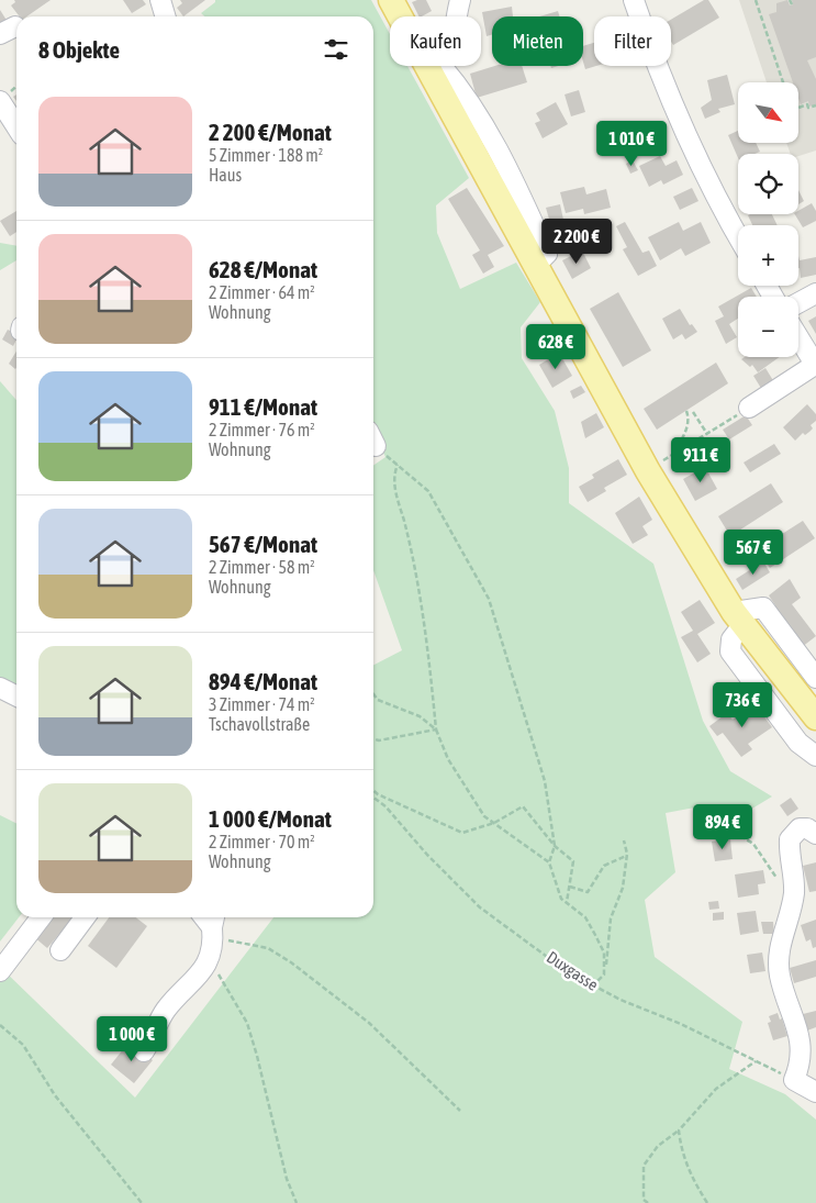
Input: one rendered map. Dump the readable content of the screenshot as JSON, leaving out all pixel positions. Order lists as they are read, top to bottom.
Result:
{
  "streets": {
    "path": ["Duxgasse"]
  },
  "north": "bottom right",
  "page": {
    "chip": ["Kaufen", "Mieten", "Filter"],
    "heading": "8 Objekte",
    "map_buttons": ["+", "−"],
    "list": [
      {
        "name": "2 200 €/Monat",
        "note": "5 Zimmer · 188 m² · Haus"
      },
      {
        "name": "628 €/Monat",
        "note": "2 Zimmer · 64 m² · Wohnung"
      },
      {
        "name": "911 €/Monat",
        "note": "2 Zimmer · 76 m² · Wohnung"
      },
      {
        "name": "567 €/Monat",
        "note": "2 Zimmer · 58 m² · Wohnung"
      },
      {
        "name": "894 €/Monat",
        "note": "3 Zimmer · 74 m² · Tschavollstraße"
      },
      {
        "name": "1 000 €/Monat",
        "note": "2 Zimmer · 70 m² · Wohnung"
      }
    ],
    "price": [
      "1 010 €",
      "2 200 €",
      "628 €",
      "911 €",
      "567 €",
      "736 €",
      "894 €",
      "1 000 €"
    ]
  }
}
